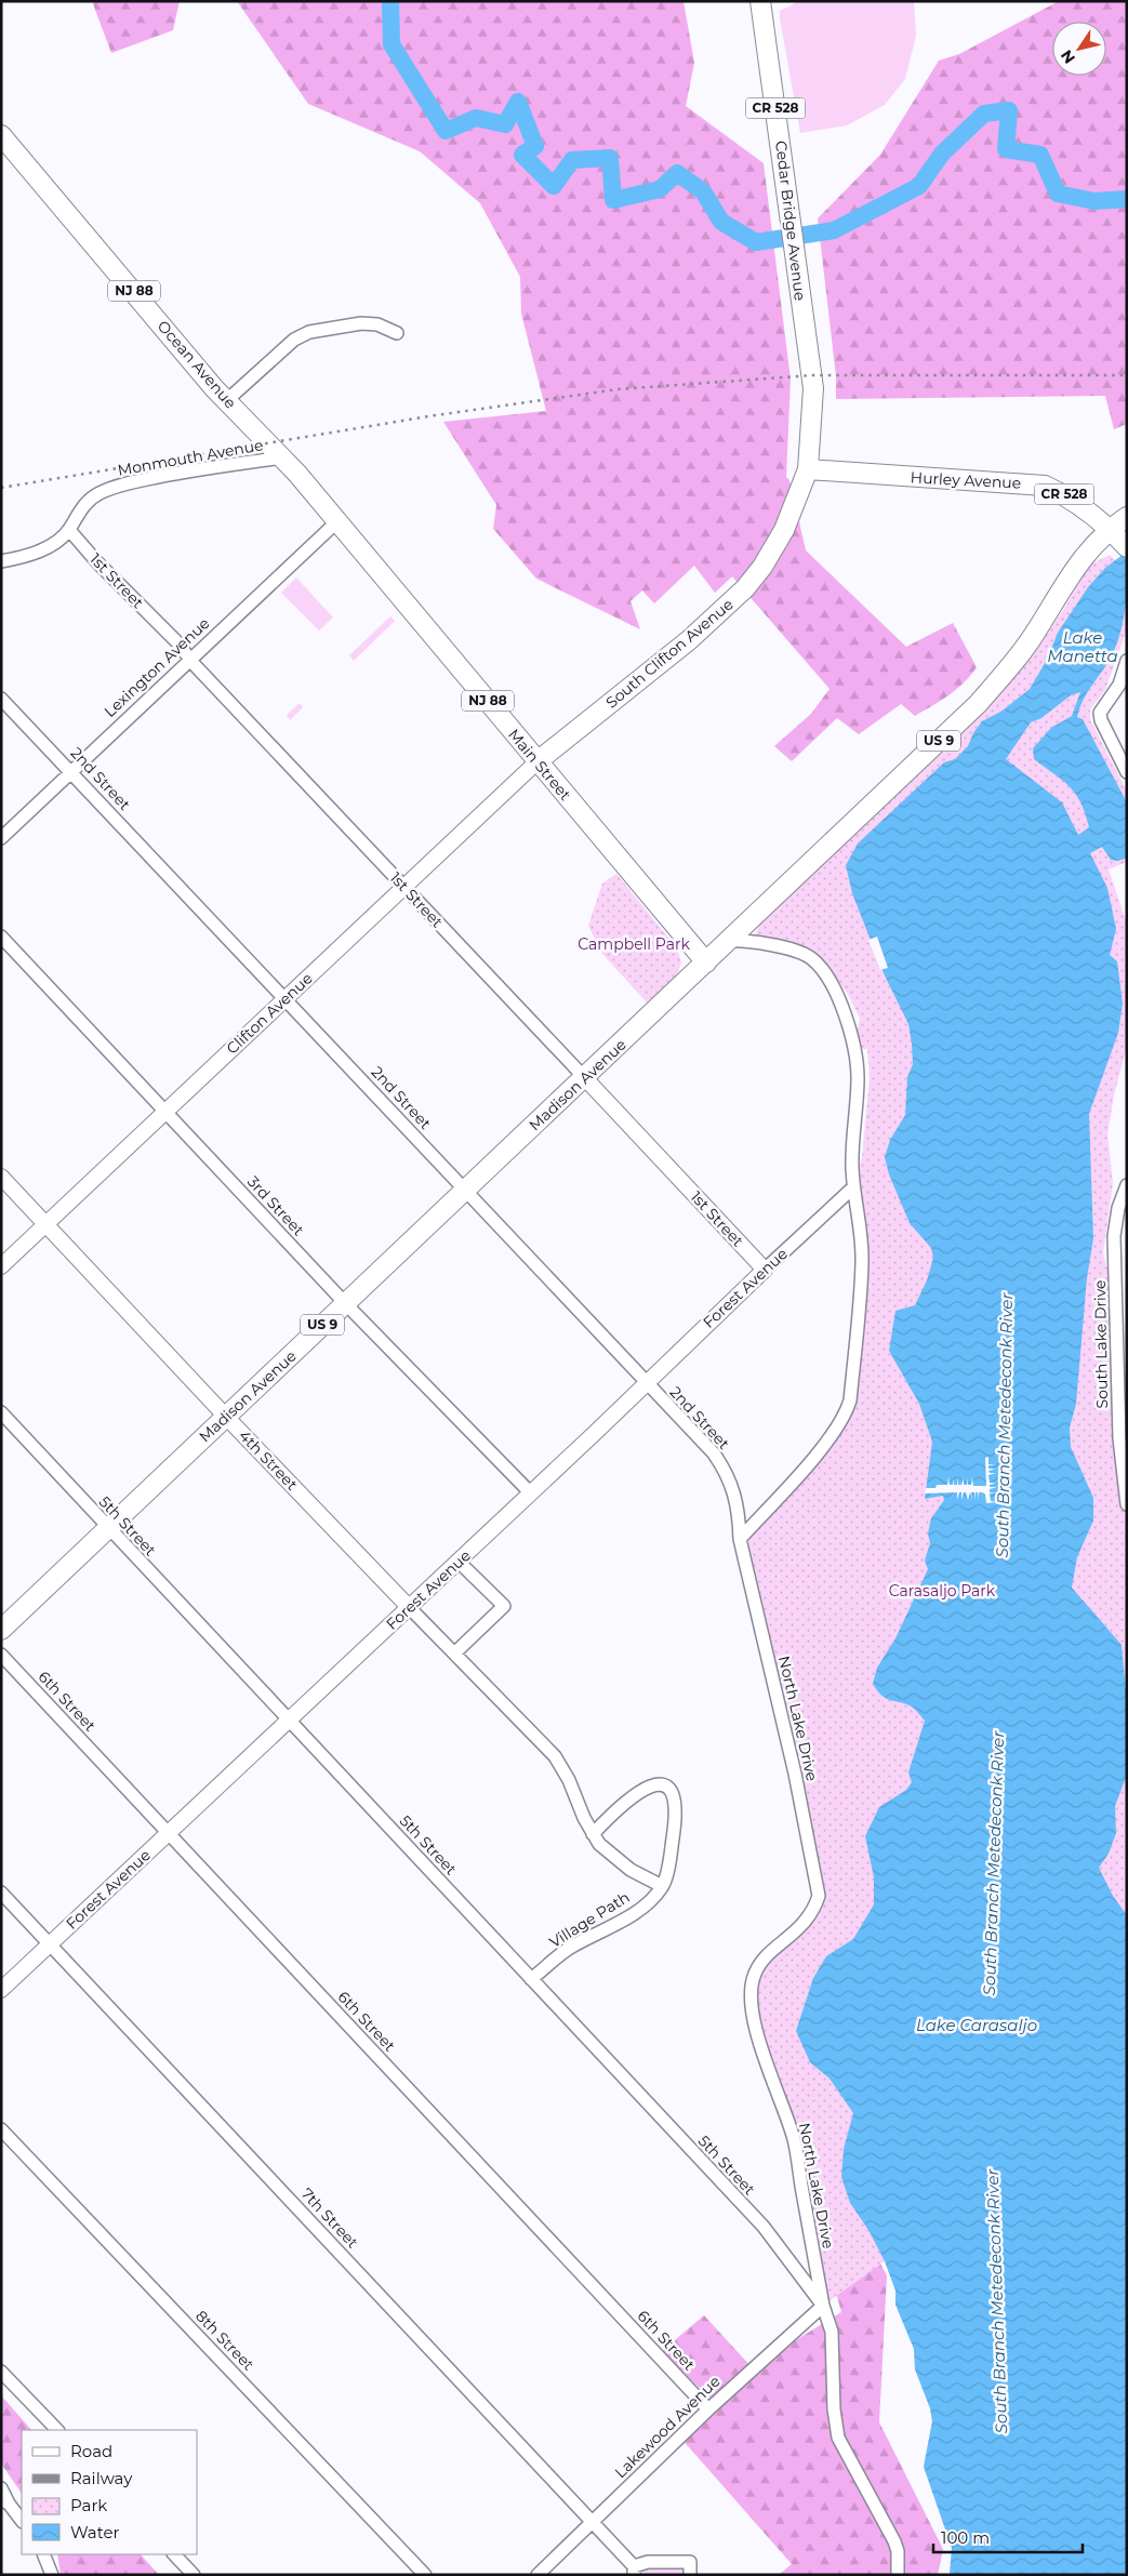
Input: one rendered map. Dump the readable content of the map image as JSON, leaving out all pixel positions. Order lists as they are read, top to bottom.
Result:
{
  "streets": {
    "main road": [
      "CR 528",
      "Cedar Bridge Avenue",
      "NJ 88",
      "Ocean Avenue",
      "Hurley Avenue",
      "South Clifton Avenue",
      "US 9",
      "Main Street",
      "Madison Avenue"
    ],
    "street": [
      "Monmouth Avenue",
      "1st Street",
      "Lexington Avenue",
      "2nd Street",
      "Clifton Avenue",
      "3rd Street",
      "Forest Avenue",
      "South Lake Drive",
      "4th Street",
      "5th Street",
      "6th Street",
      "North Lake Drive",
      "Village Path",
      "7th Street",
      "8th Street",
      "Lakewood Avenue"
    ]
  },
  "crossings": [
    ["CR 528", "Hurley Avenue"],
    ["CR 528", "Madison Avenue"],
    ["Cedar Bridge Avenue", "Hurley Avenue"],
    ["Cedar Bridge Avenue", "South Clifton Avenue"],
    ["Ocean Avenue", "Monmouth Avenue"],
    ["Ocean Avenue", "Main Street"],
    ["Monmouth Avenue", "1st Street"],
    ["Monmouth Avenue", "Main Street"],
    ["Hurley Avenue", "South Clifton Avenue"],
    ["Hurley Avenue", "Madison Avenue"],
    ["1st Street", "Lexington Avenue"],
    ["1st Street", "Clifton Avenue"],
    ["1st Street", "Madison Avenue"],
    ["1st Street", "Forest Avenue"],
    ["South Clifton Avenue", "Main Street"],
    ["South Clifton Avenue", "Clifton Avenue"],
    ["Lexington Avenue", "Main Street"],
    ["Lexington Avenue", "2nd Street"],
    ["Main Street", "Clifton Avenue"],
    ["Main Street", "Madison Avenue"],
    ["2nd Street", "Clifton Avenue"],
    ["2nd Street", "Madison Avenue"],
    ["2nd Street", "Forest Avenue"],
    ["2nd Street", "North Lake Drive"],
    ["Clifton Avenue", "3rd Street"],
    ["Clifton Avenue", "4th Street"],
    ["Madison Avenue", "3rd Street"],
    ["Madison Avenue", "4th Street"],
    ["Madison Avenue", "5th Street"],
    ["3rd Street", "Forest Avenue"],
    ["Forest Avenue", "4th Street"],
    ["Forest Avenue", "5th Street"],
    ["Forest Avenue", "6th Street"],
    ["Forest Avenue", "7th Street"],
    ["4th Street", "Village Path"],
    ["5th Street", "North Lake Drive"],
    ["5th Street", "Village Path"],
    ["5th Street", "Lakewood Avenue"],
    ["6th Street", "Lakewood Avenue"],
    ["North Lake Drive", "Lakewood Avenue"],
    ["7th Street", "Lakewood Avenue"]
  ],
  "water": ["Lake Manetta", "South Branch Metedeconk River", "Lake Carasaljo"],
  "parks": ["Campbell Park", "Carasaljo Park"],
  "legend": [
    "Road",
    "Railway",
    "Park",
    "Water"
  ],
  "scale_bar": "100 m",
  "north": "bottom left"
}
